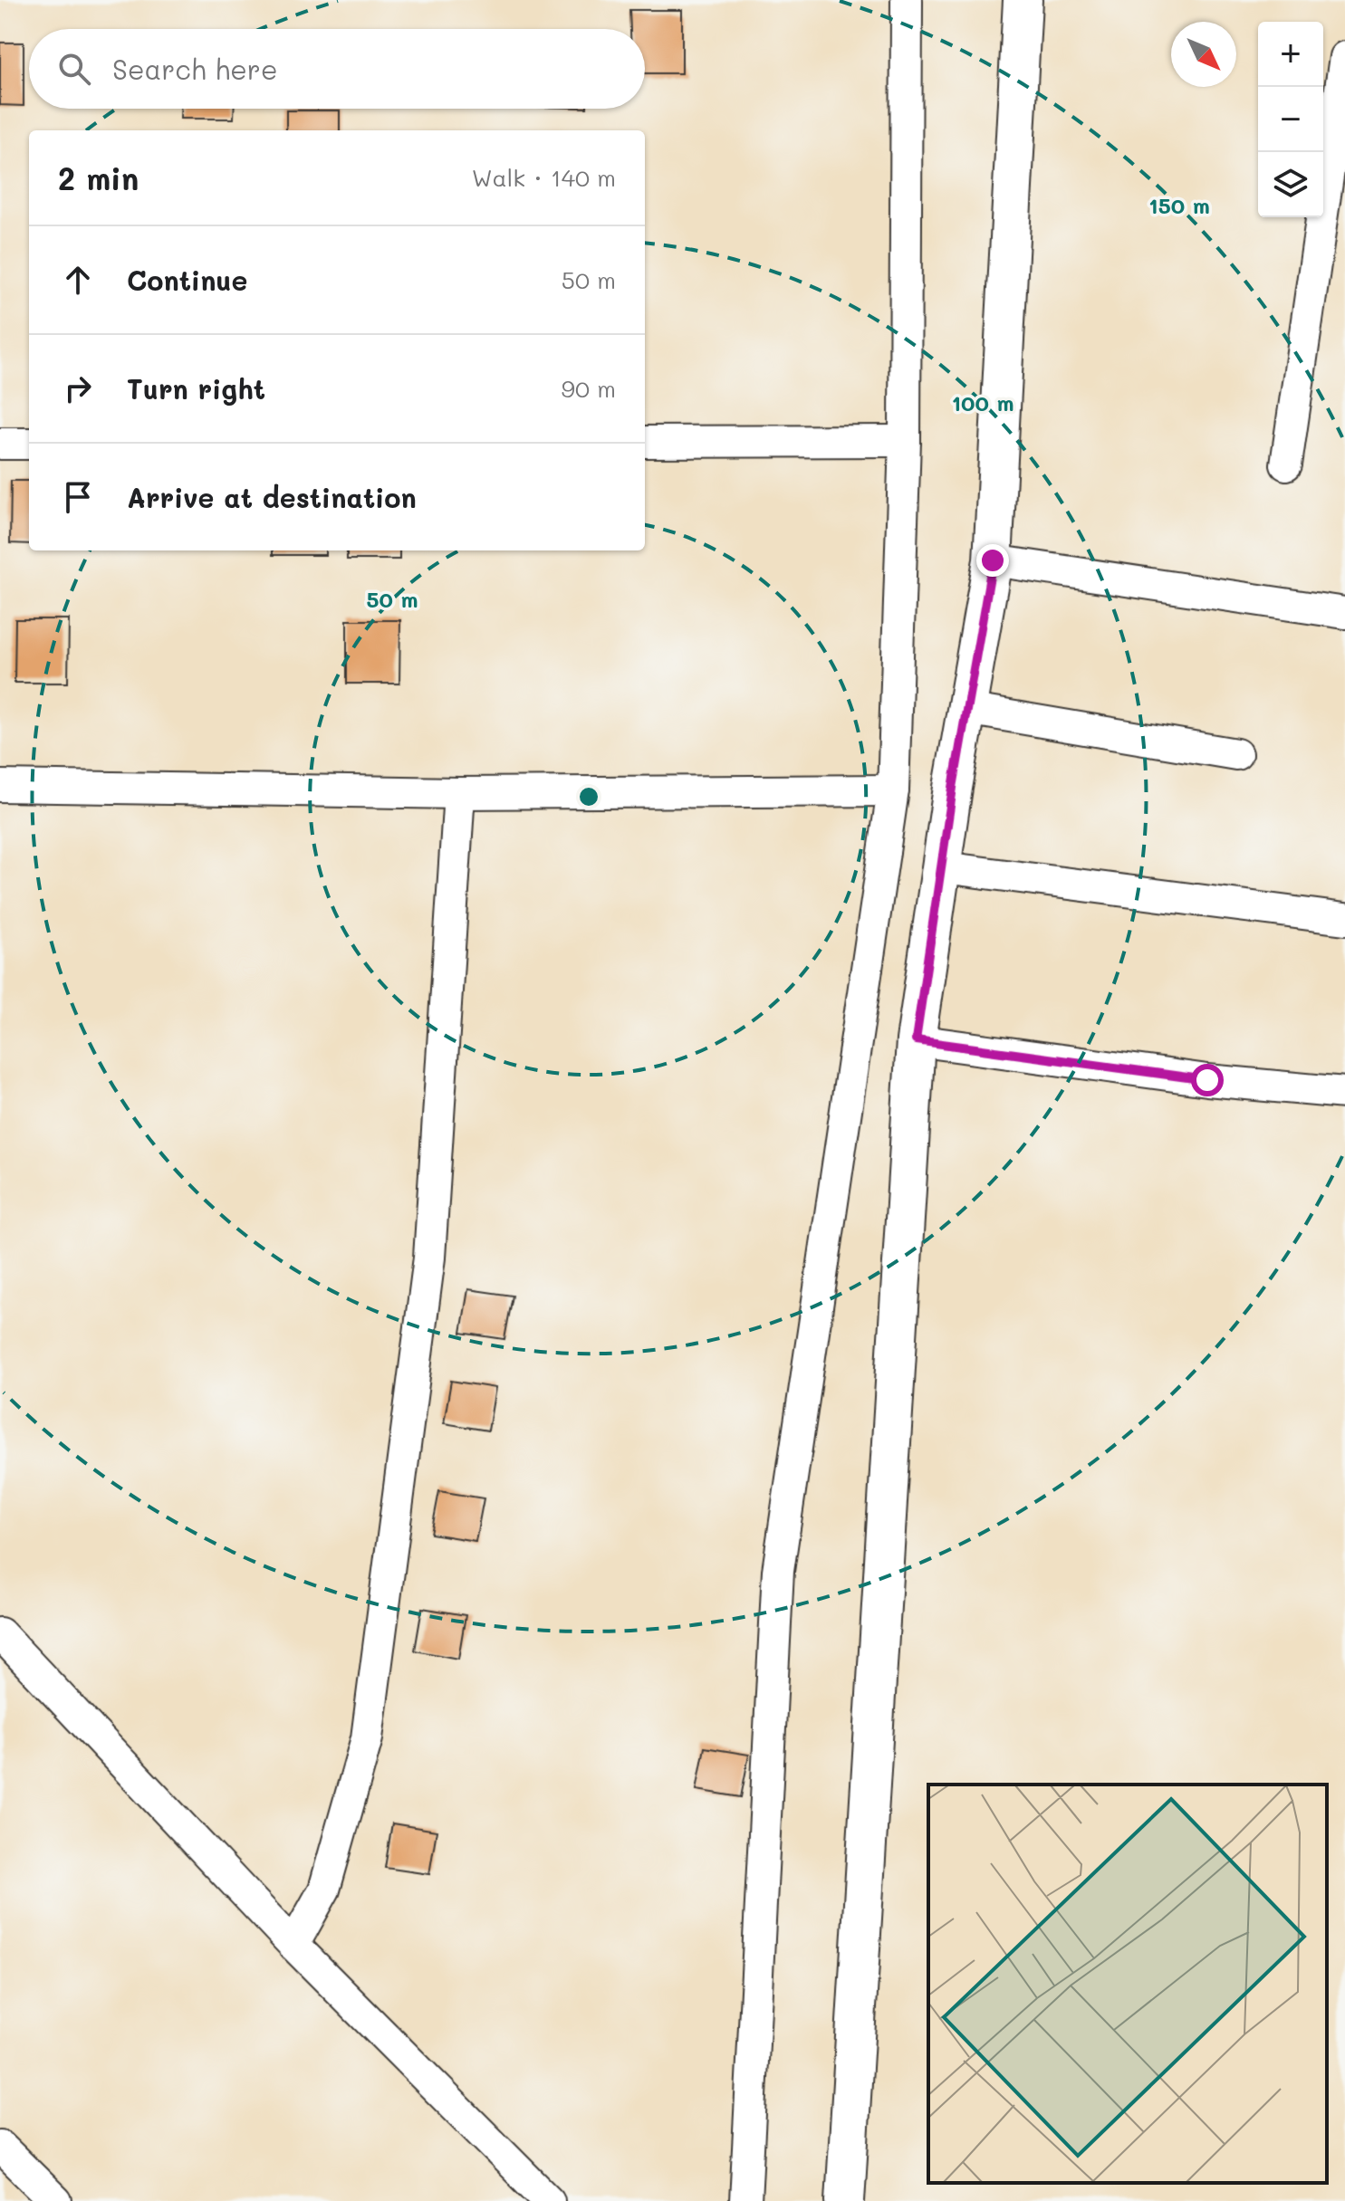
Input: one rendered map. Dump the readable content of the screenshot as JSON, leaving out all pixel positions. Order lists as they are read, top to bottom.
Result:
{
  "north": "bottom right",
  "page": {
    "map_buttons": ["+", "−"],
    "search": "Search here",
    "heading": ["2 min", "Walk · 140 m"],
    "list": [
      ["Continue", "50 m"],
      ["Turn right", "90 m"],
      "Arrive at destination"
    ]
  },
  "rings": ["150 m", "100 m", "50 m"]
}
